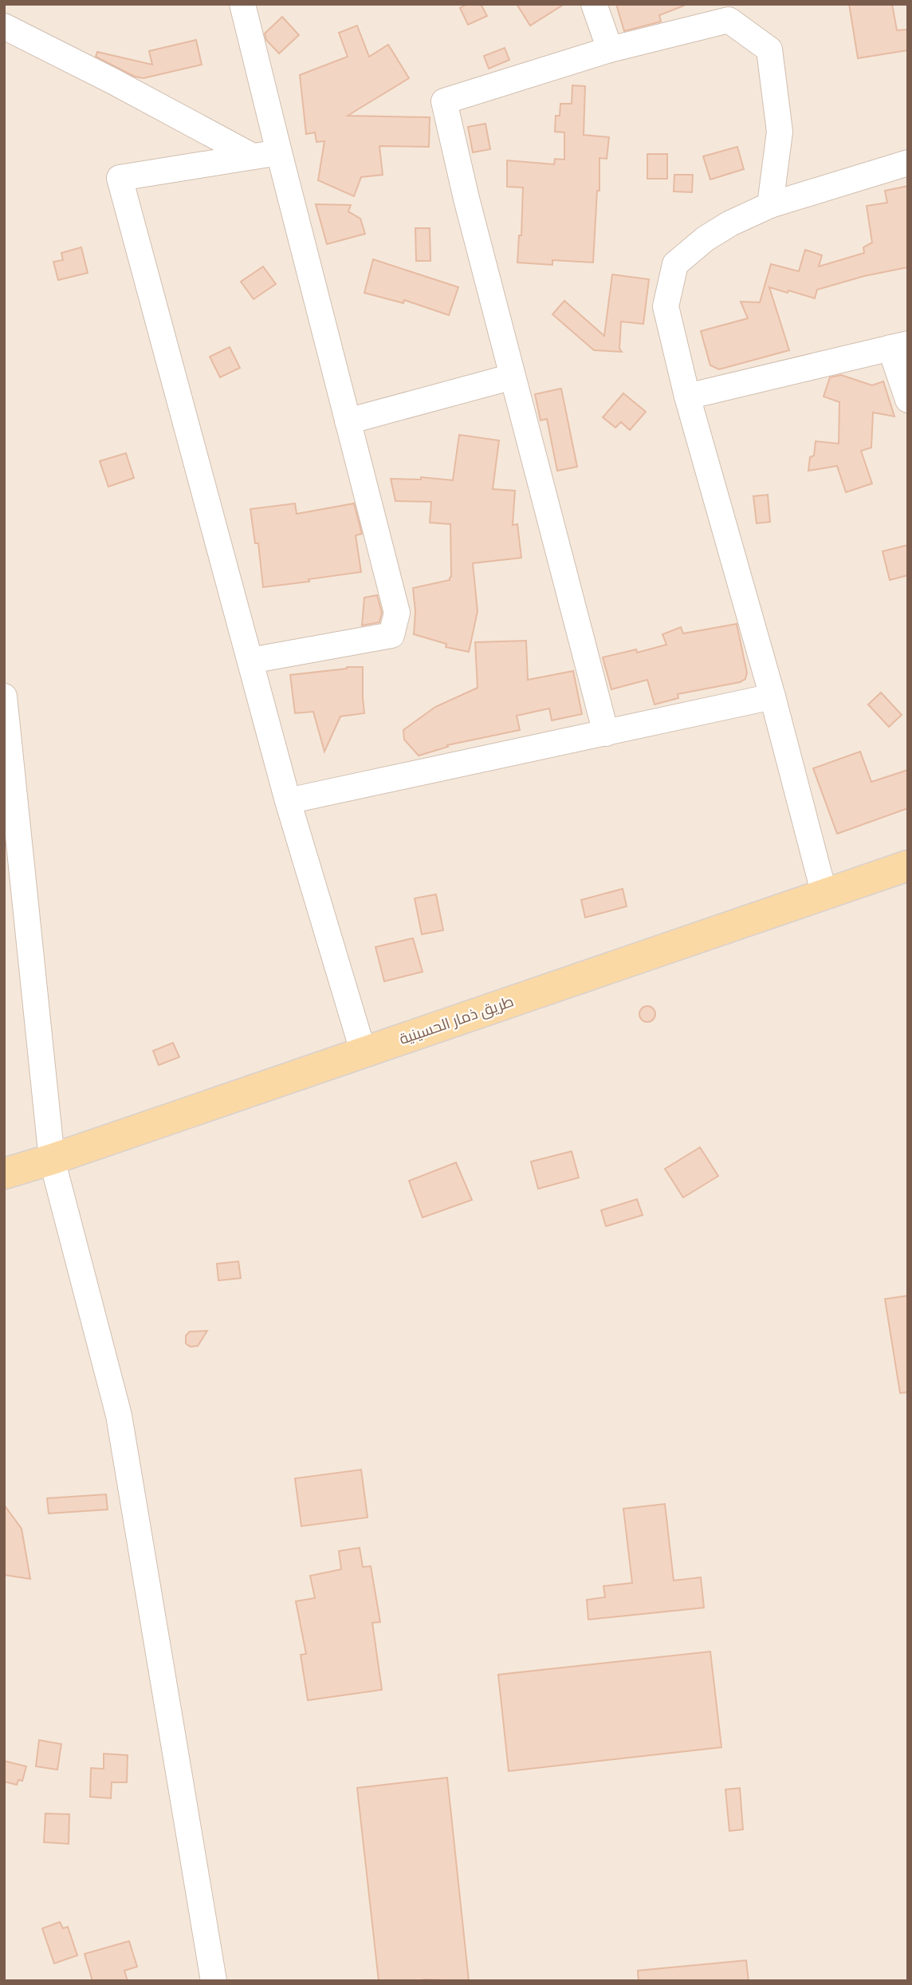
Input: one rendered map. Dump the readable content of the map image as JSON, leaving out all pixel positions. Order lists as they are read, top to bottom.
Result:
{
  "streets": {
    "main road": ["طريق ذمار الحسينية"]
  }
}
